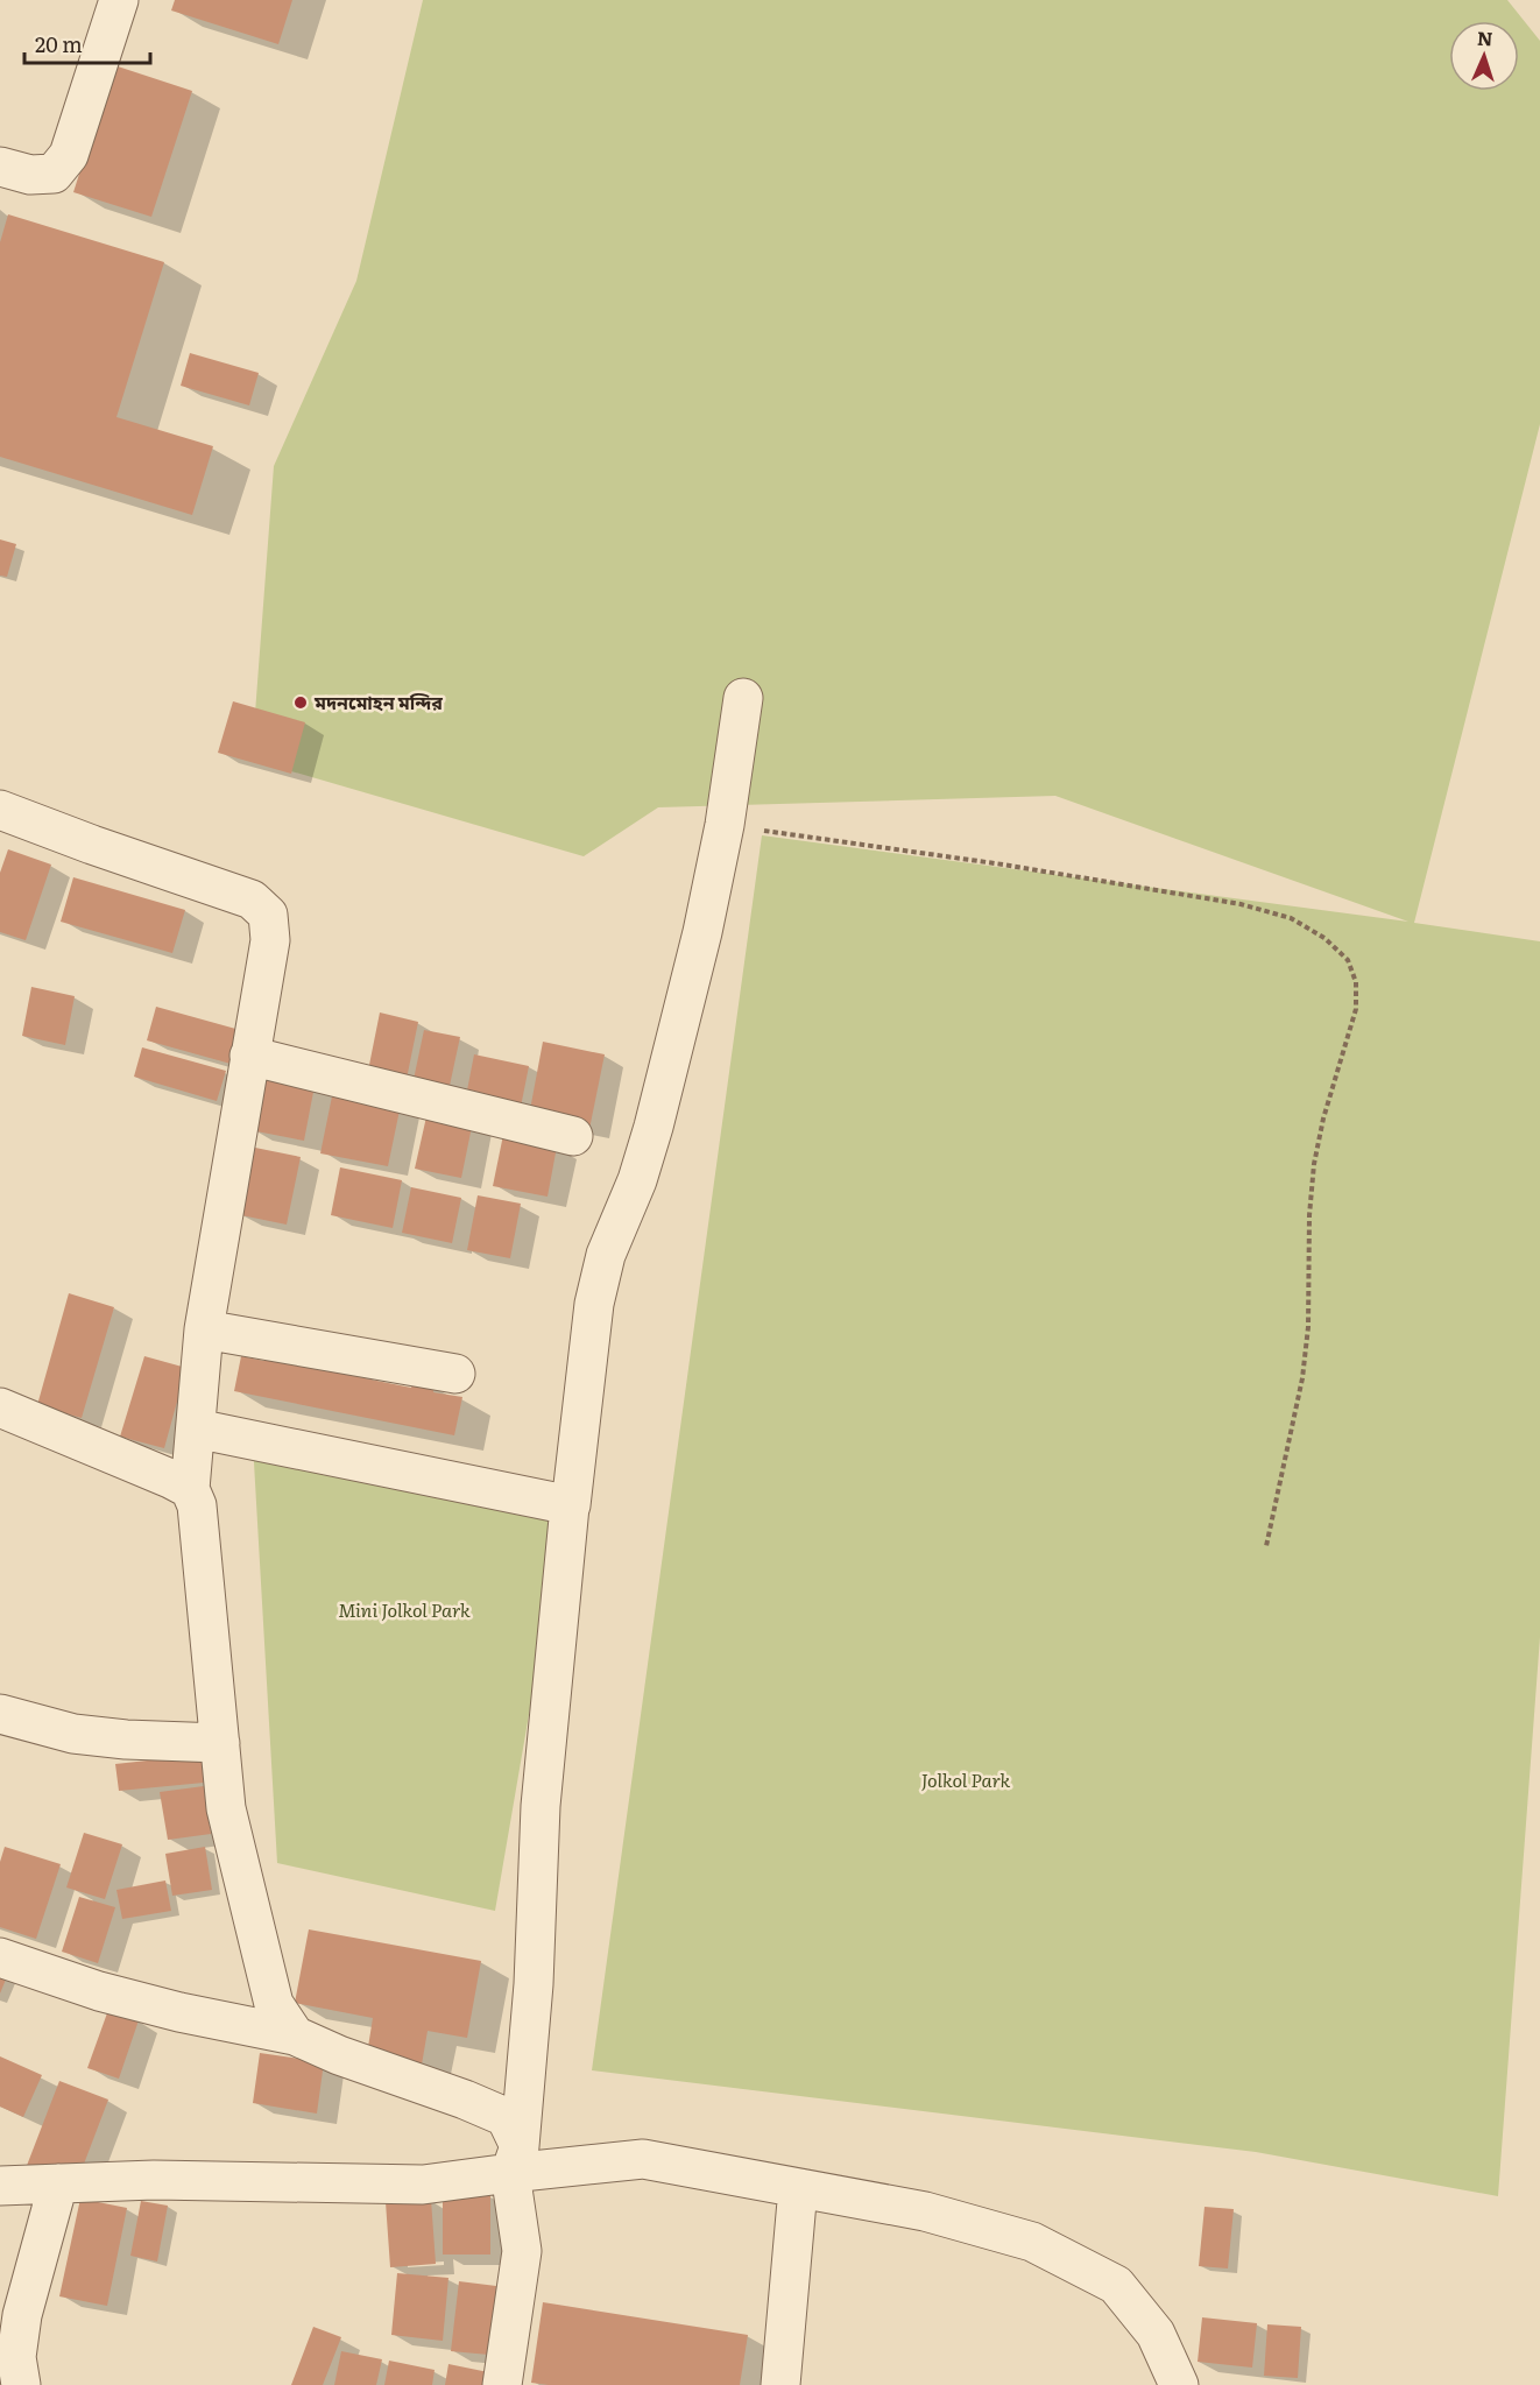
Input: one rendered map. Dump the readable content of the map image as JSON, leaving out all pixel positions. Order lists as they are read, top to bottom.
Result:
{
  "parks": ["Mini Jolkol Park", "Jolkol Park"],
  "places": ["মদনমোহন মন্দির"],
  "scale_bar": "20 m",
  "north": "top"
}
